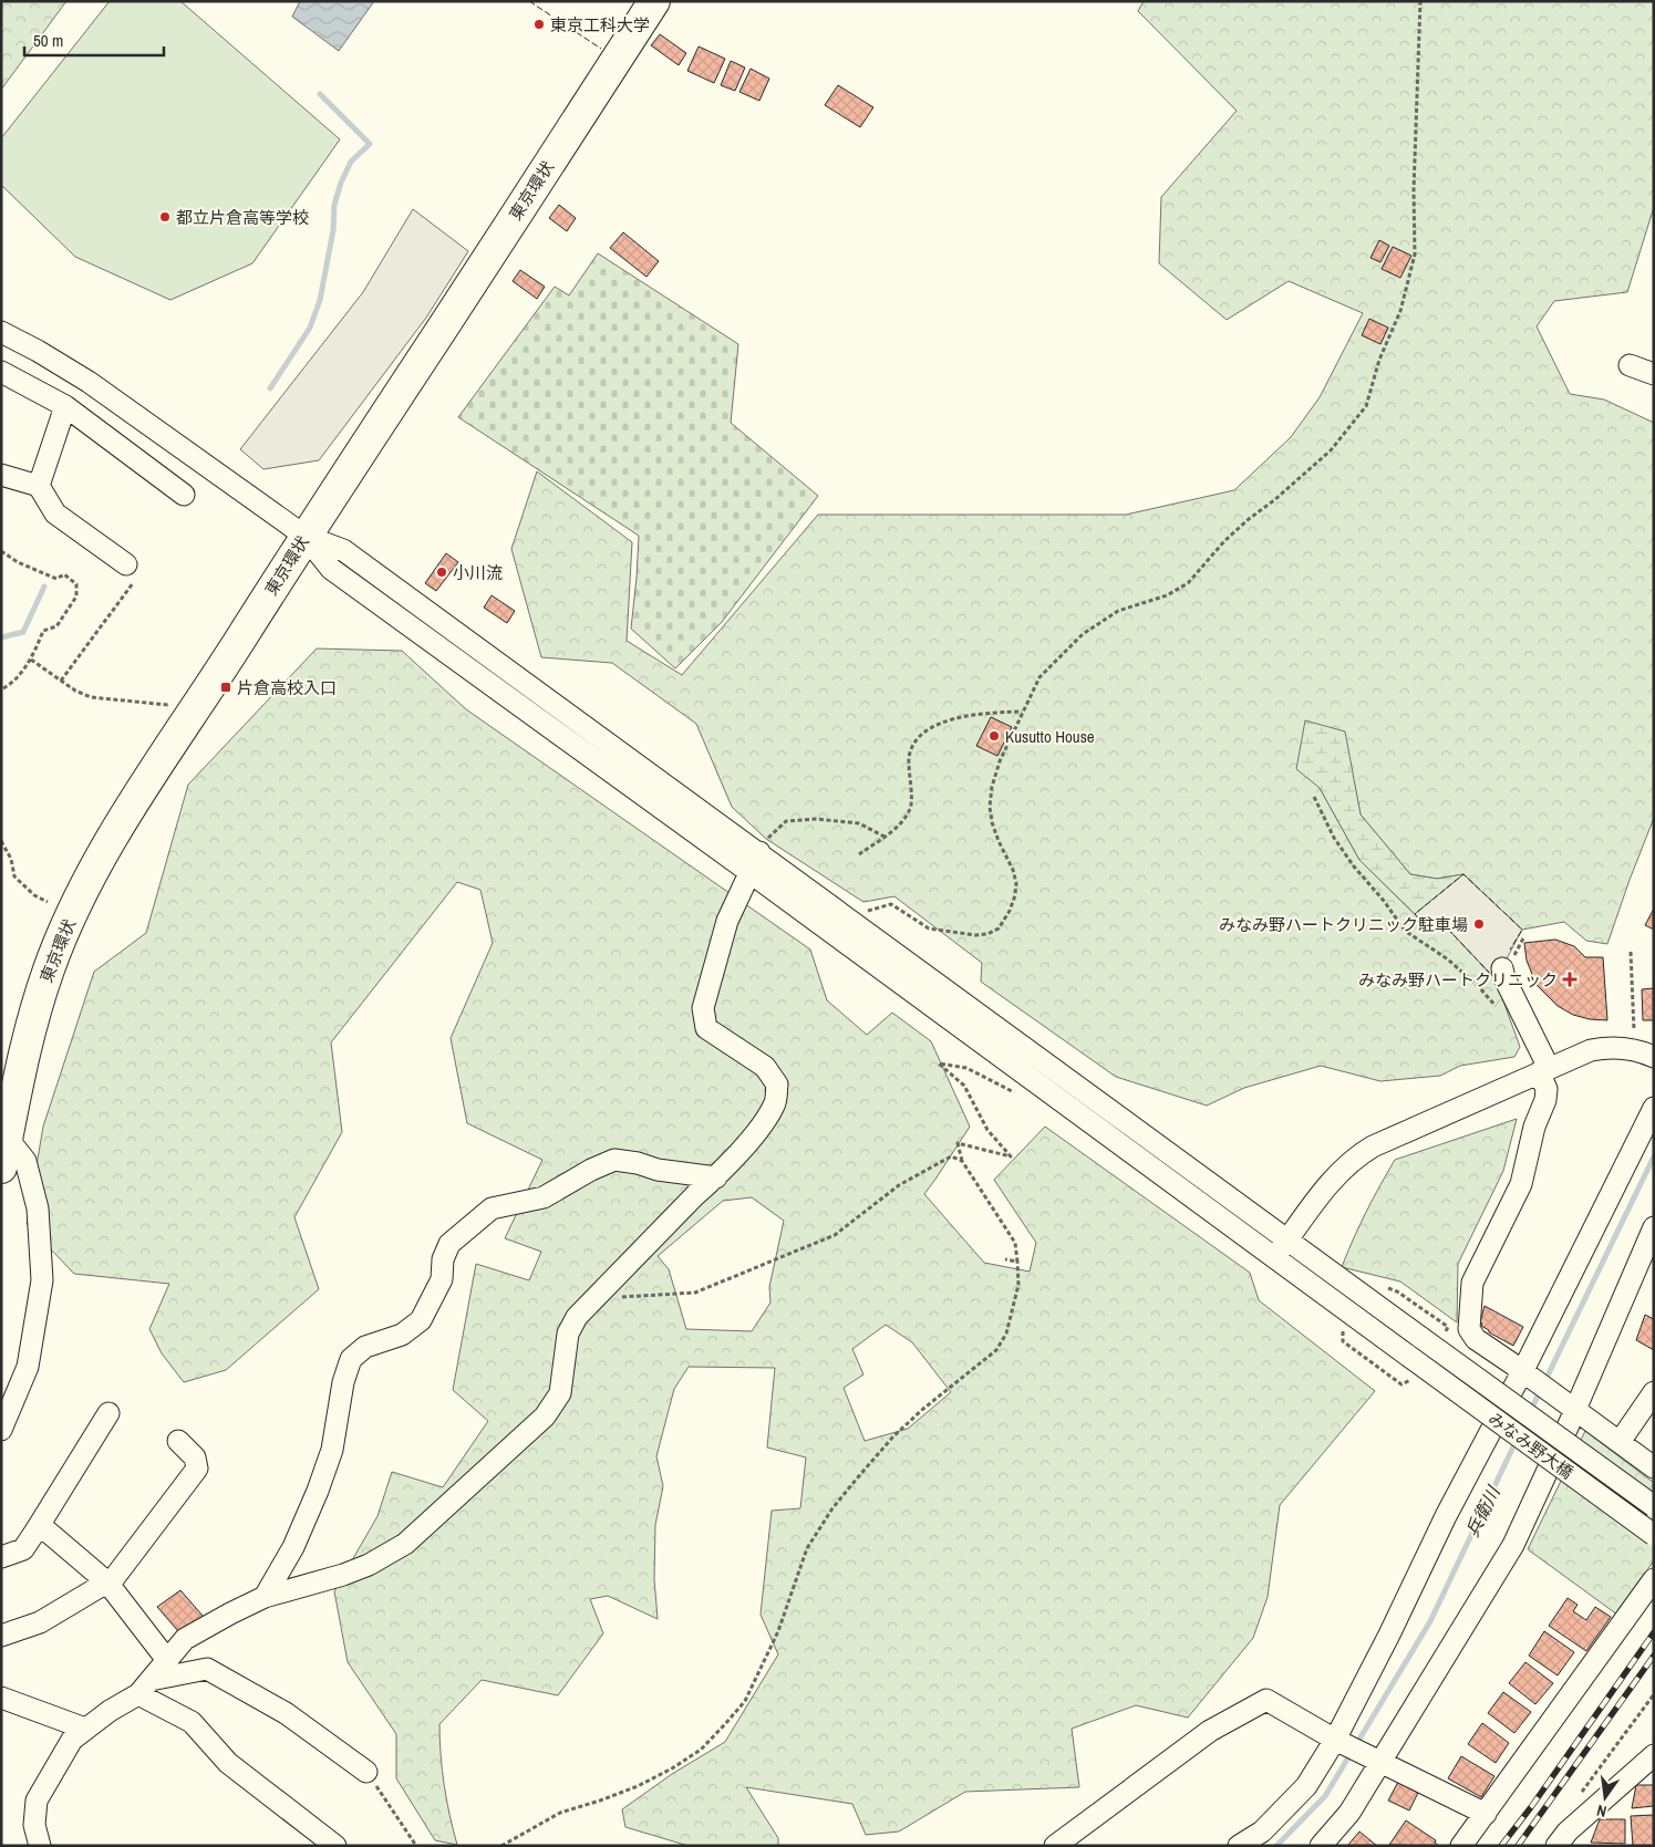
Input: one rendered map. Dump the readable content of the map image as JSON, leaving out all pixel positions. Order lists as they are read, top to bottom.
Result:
{
  "streets": {
    "highway": ["東京環状"],
    "street": ["みなみ野大橋"]
  },
  "crossings": [
    ["東京環状", "みなみ野大橋"]
  ],
  "water": ["兵衛川"],
  "places": {
    "other": [
      "東京工科大学",
      "都立片倉高等学校",
      "小川流",
      "Kusutto House",
      "みなみ野ハートクリニック駐車場"
    ],
    "transit": ["片倉高校入口"],
    "health": ["みなみ野ハートクリニック"]
  },
  "scale_bar": "50 m",
  "north": "bottom"
}
